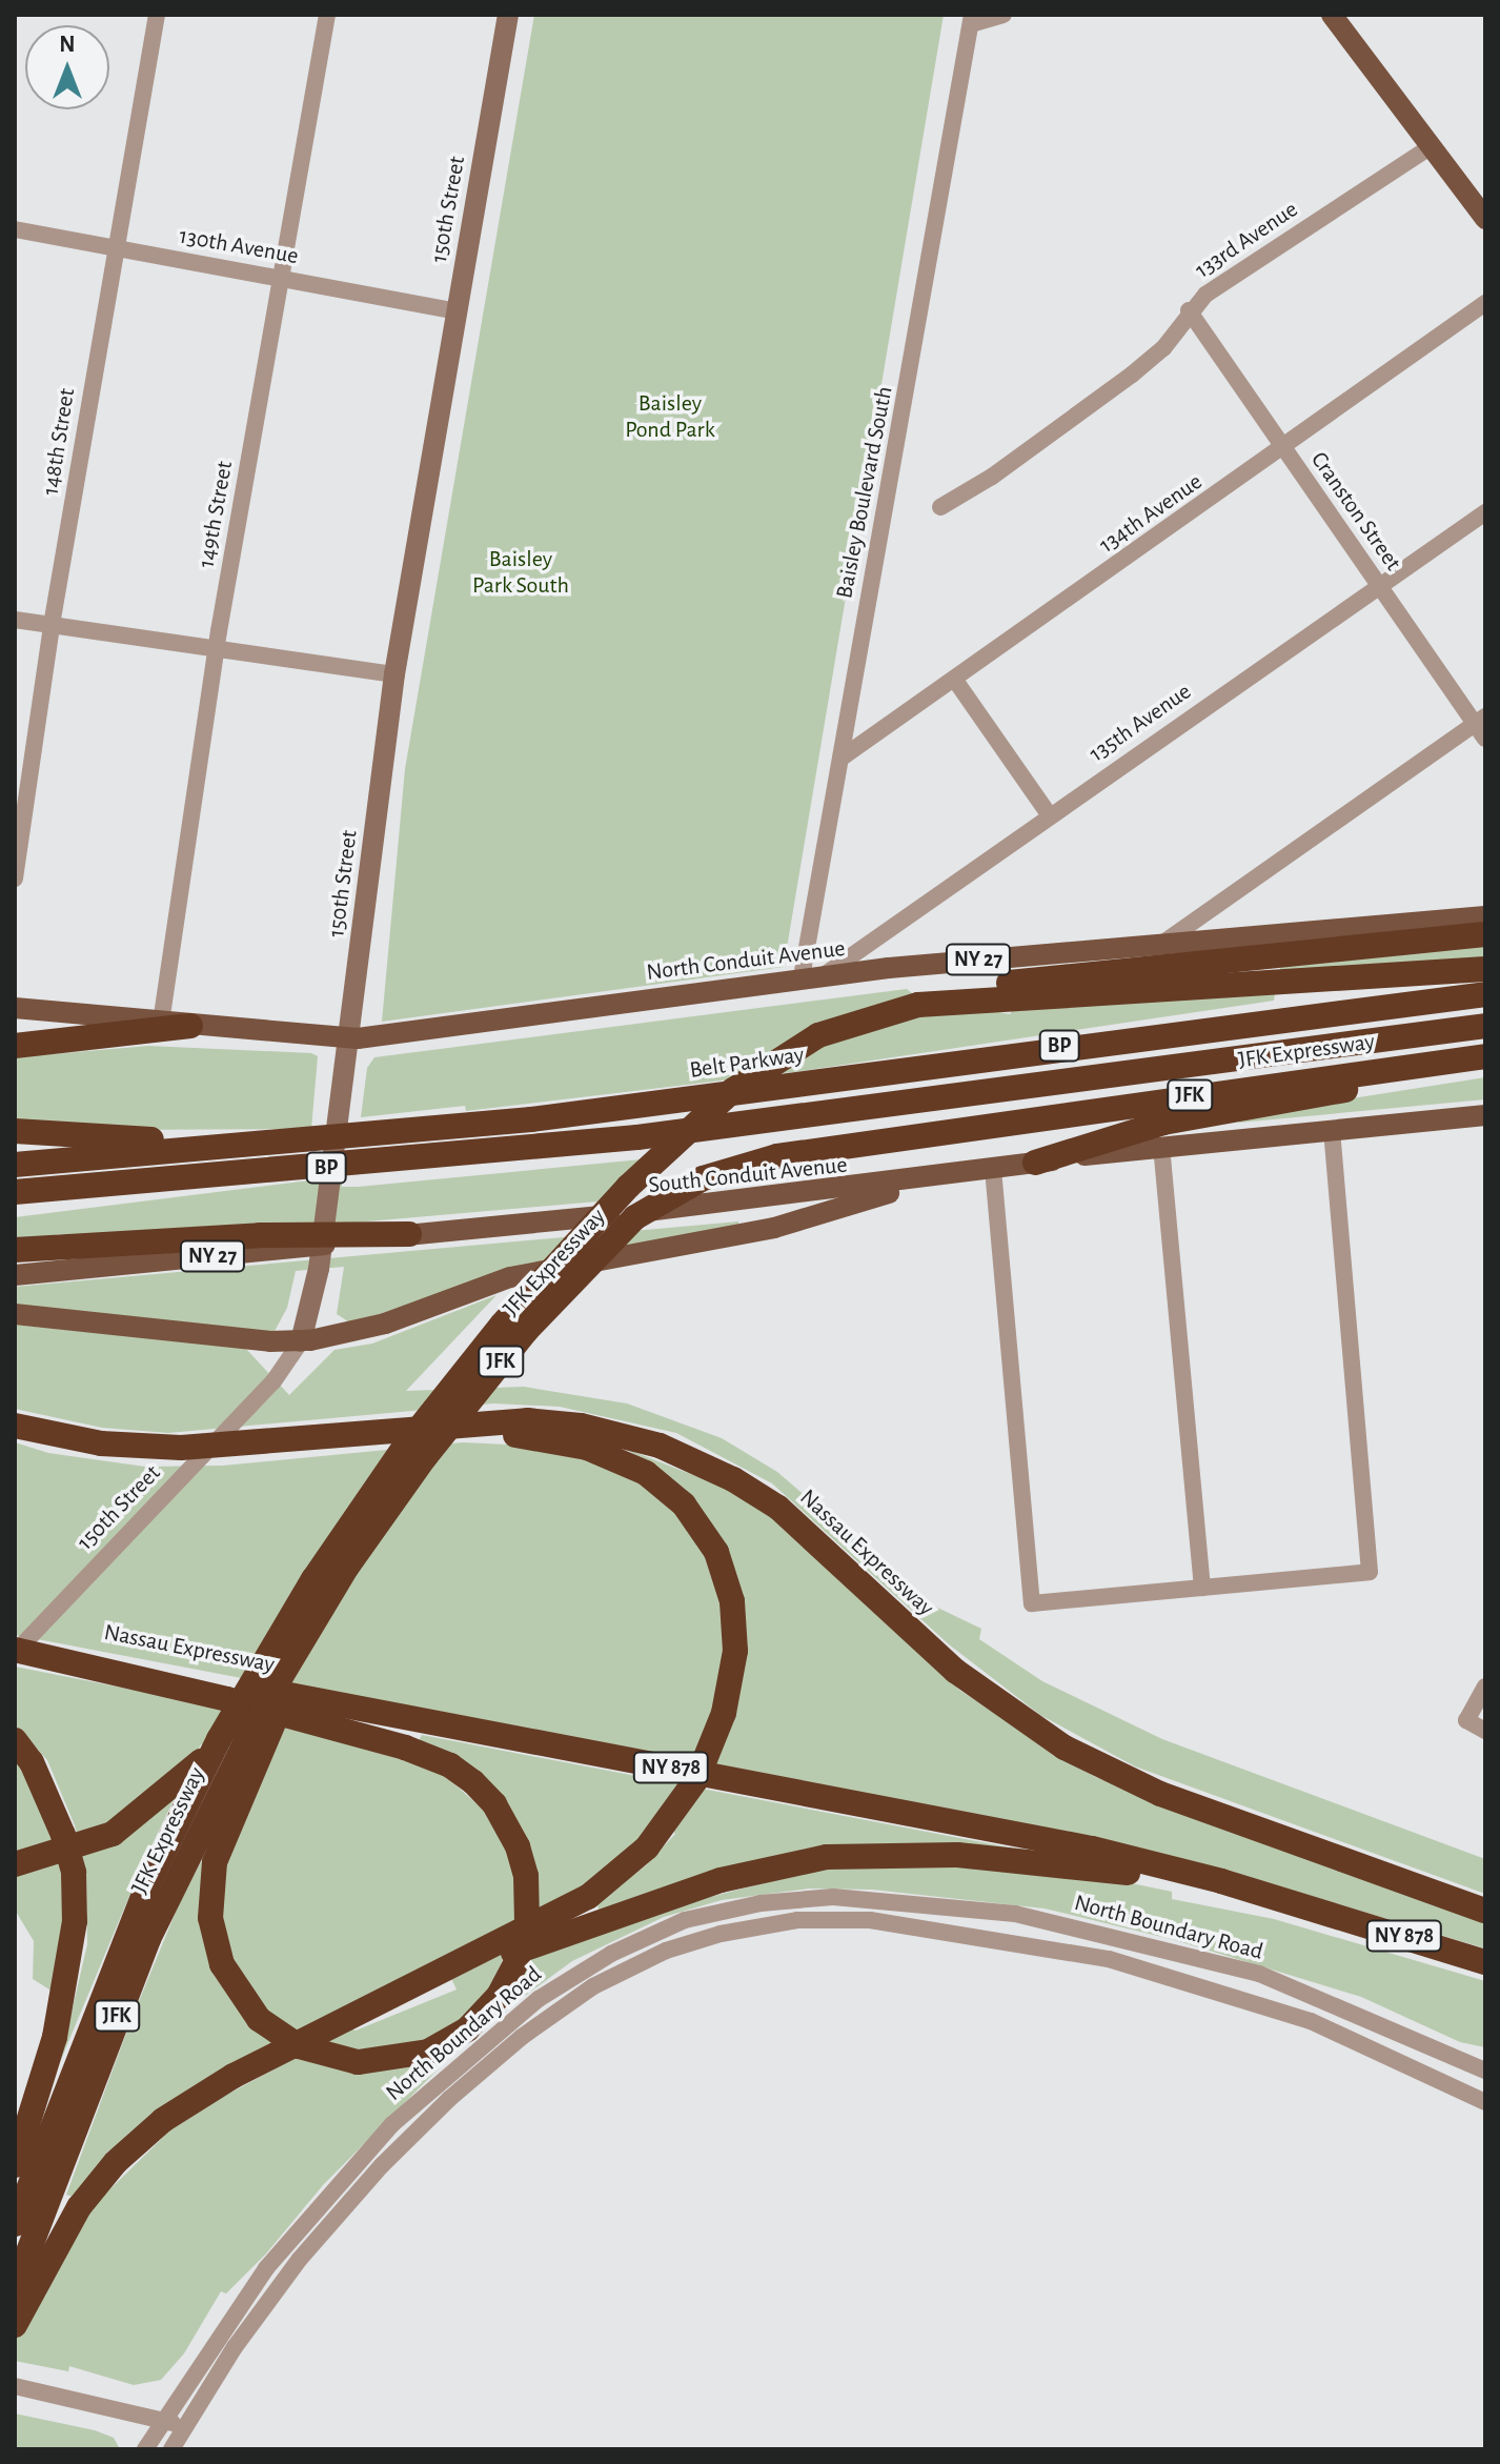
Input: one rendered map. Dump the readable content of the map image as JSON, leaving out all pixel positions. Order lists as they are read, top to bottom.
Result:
{
  "streets": {
    "highway": [
      "BP",
      "JFK Expressway",
      "Belt Parkway",
      "JFK",
      "Nassau Expressway",
      "NY 878"
    ],
    "main road": [
      "150th Street",
      "NY 27",
      "North Conduit Avenue",
      "South Conduit Avenue"
    ],
    "street": [
      "133rd Avenue",
      "130th Avenue",
      "148th Street",
      "Baisley Boulevard South",
      "Cranston Street",
      "134th Avenue",
      "149th Street",
      "135th Avenue",
      "North Boundary Road"
    ]
  },
  "crossings": [
    ["150th Street", "130th Avenue"],
    ["150th Street", "North Conduit Avenue"],
    ["150th Street", "Nassau Expressway"],
    ["133rd Avenue", "Cranston Street"],
    ["130th Avenue", "148th Street"],
    ["130th Avenue", "149th Street"],
    ["Baisley Boulevard South", "134th Avenue"],
    ["Baisley Boulevard South", "135th Avenue"],
    ["Baisley Boulevard South", "North Conduit Avenue"],
    ["Cranston Street", "134th Avenue"],
    ["Cranston Street", "135th Avenue"],
    ["149th Street", "North Conduit Avenue"],
    ["135th Avenue", "North Conduit Avenue"]
  ],
  "parks": ["Baisley Pond Park", "Baisley Park South"],
  "north": "top"
}
